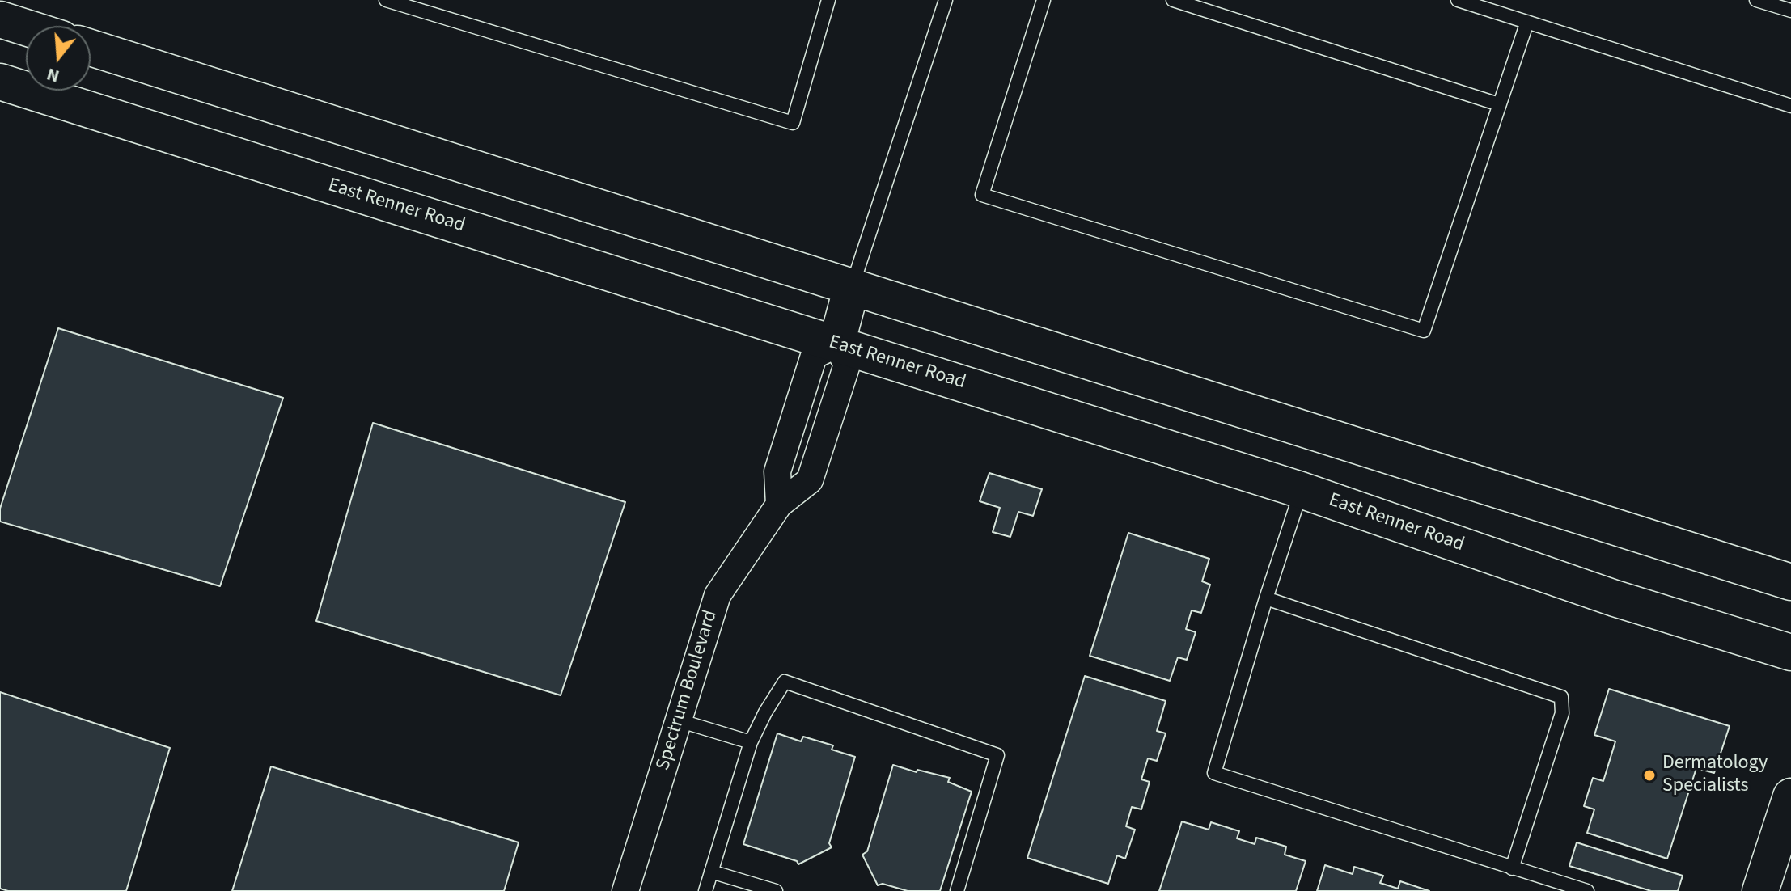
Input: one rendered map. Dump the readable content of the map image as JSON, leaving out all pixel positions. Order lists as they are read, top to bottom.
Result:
{
  "streets": {
    "main road": ["East Renner Road"],
    "street": ["Spectrum Boulevard"]
  },
  "crossings": [
    ["East Renner Road", "Spectrum Boulevard"]
  ],
  "places": ["Dermatology Specialists"],
  "north": "bottom"
}
